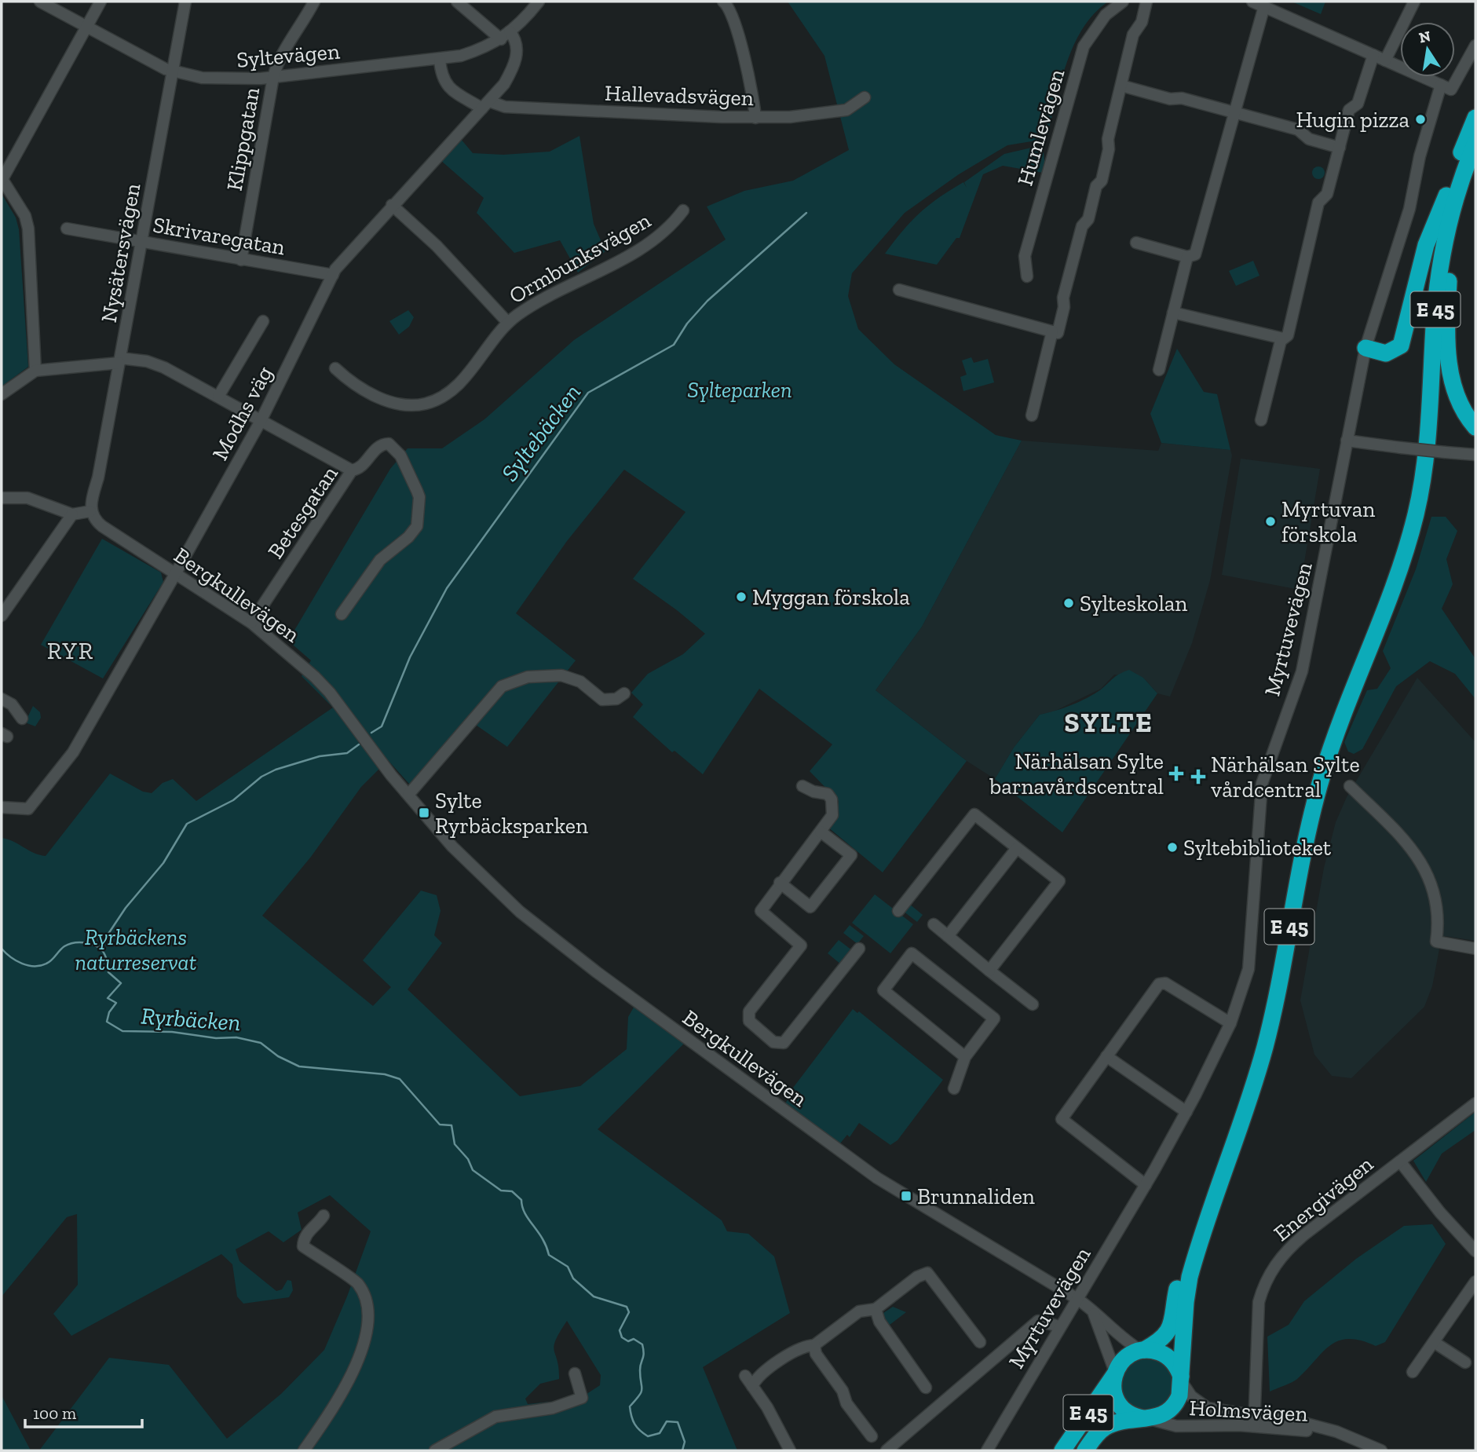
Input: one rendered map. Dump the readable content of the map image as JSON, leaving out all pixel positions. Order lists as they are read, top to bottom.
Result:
{
  "streets": {
    "highway": ["E 45"],
    "street": [
      "Syltevägen",
      "Hallevadsvägen",
      "Humlevägen",
      "Klippgatan",
      "Skrivaregatan",
      "Nysätersvägen",
      "Ormbunksvägen",
      "Modhs väg",
      "Betesgatan",
      "Bergkullevägen",
      "Myrtuvevägen",
      "Energivägen",
      "Holmsvägen"
    ]
  },
  "crossings": [
    ["Syltevägen", "Hallevadsvägen"],
    ["Syltevägen", "Klippgatan"],
    ["Syltevägen", "Nysätersvägen"],
    ["Syltevägen", "Modhs väg"],
    ["Hallevadsvägen", "Modhs väg"],
    ["Klippgatan", "Skrivaregatan"],
    ["Skrivaregatan", "Nysätersvägen"],
    ["Skrivaregatan", "Modhs väg"],
    ["Nysätersvägen", "Bergkullevägen"],
    ["E 45", "Bergkullevägen"],
    ["E 45", "Holmsvägen"],
    ["Modhs väg", "Bergkullevägen"],
    ["Betesgatan", "Bergkullevägen"],
    ["Bergkullevägen", "Myrtuvevägen"],
    ["Bergkullevägen", "Holmsvägen"],
    ["Energivägen", "Holmsvägen"]
  ],
  "districts": ["RYR", "SYLTE"],
  "water": ["Syltebäcken", "Ryrbäcken"],
  "parks": ["Sylteparken", "Ryrbäckens naturreservat"],
  "places": {
    "other": [
      "Hugin pizza",
      "Myrtuvan förskola",
      "Myggan förskola",
      "Sylteskolan",
      "Syltebiblioteket"
    ],
    "health": ["Närhälsan Sylte barnavårdscentral", "Närhälsan Sylte vårdcentral"],
    "transit": ["Sylte Ryrbäcksparken", "Brunnaliden"]
  },
  "scale_bar": "100 m",
  "north": "top"
}
